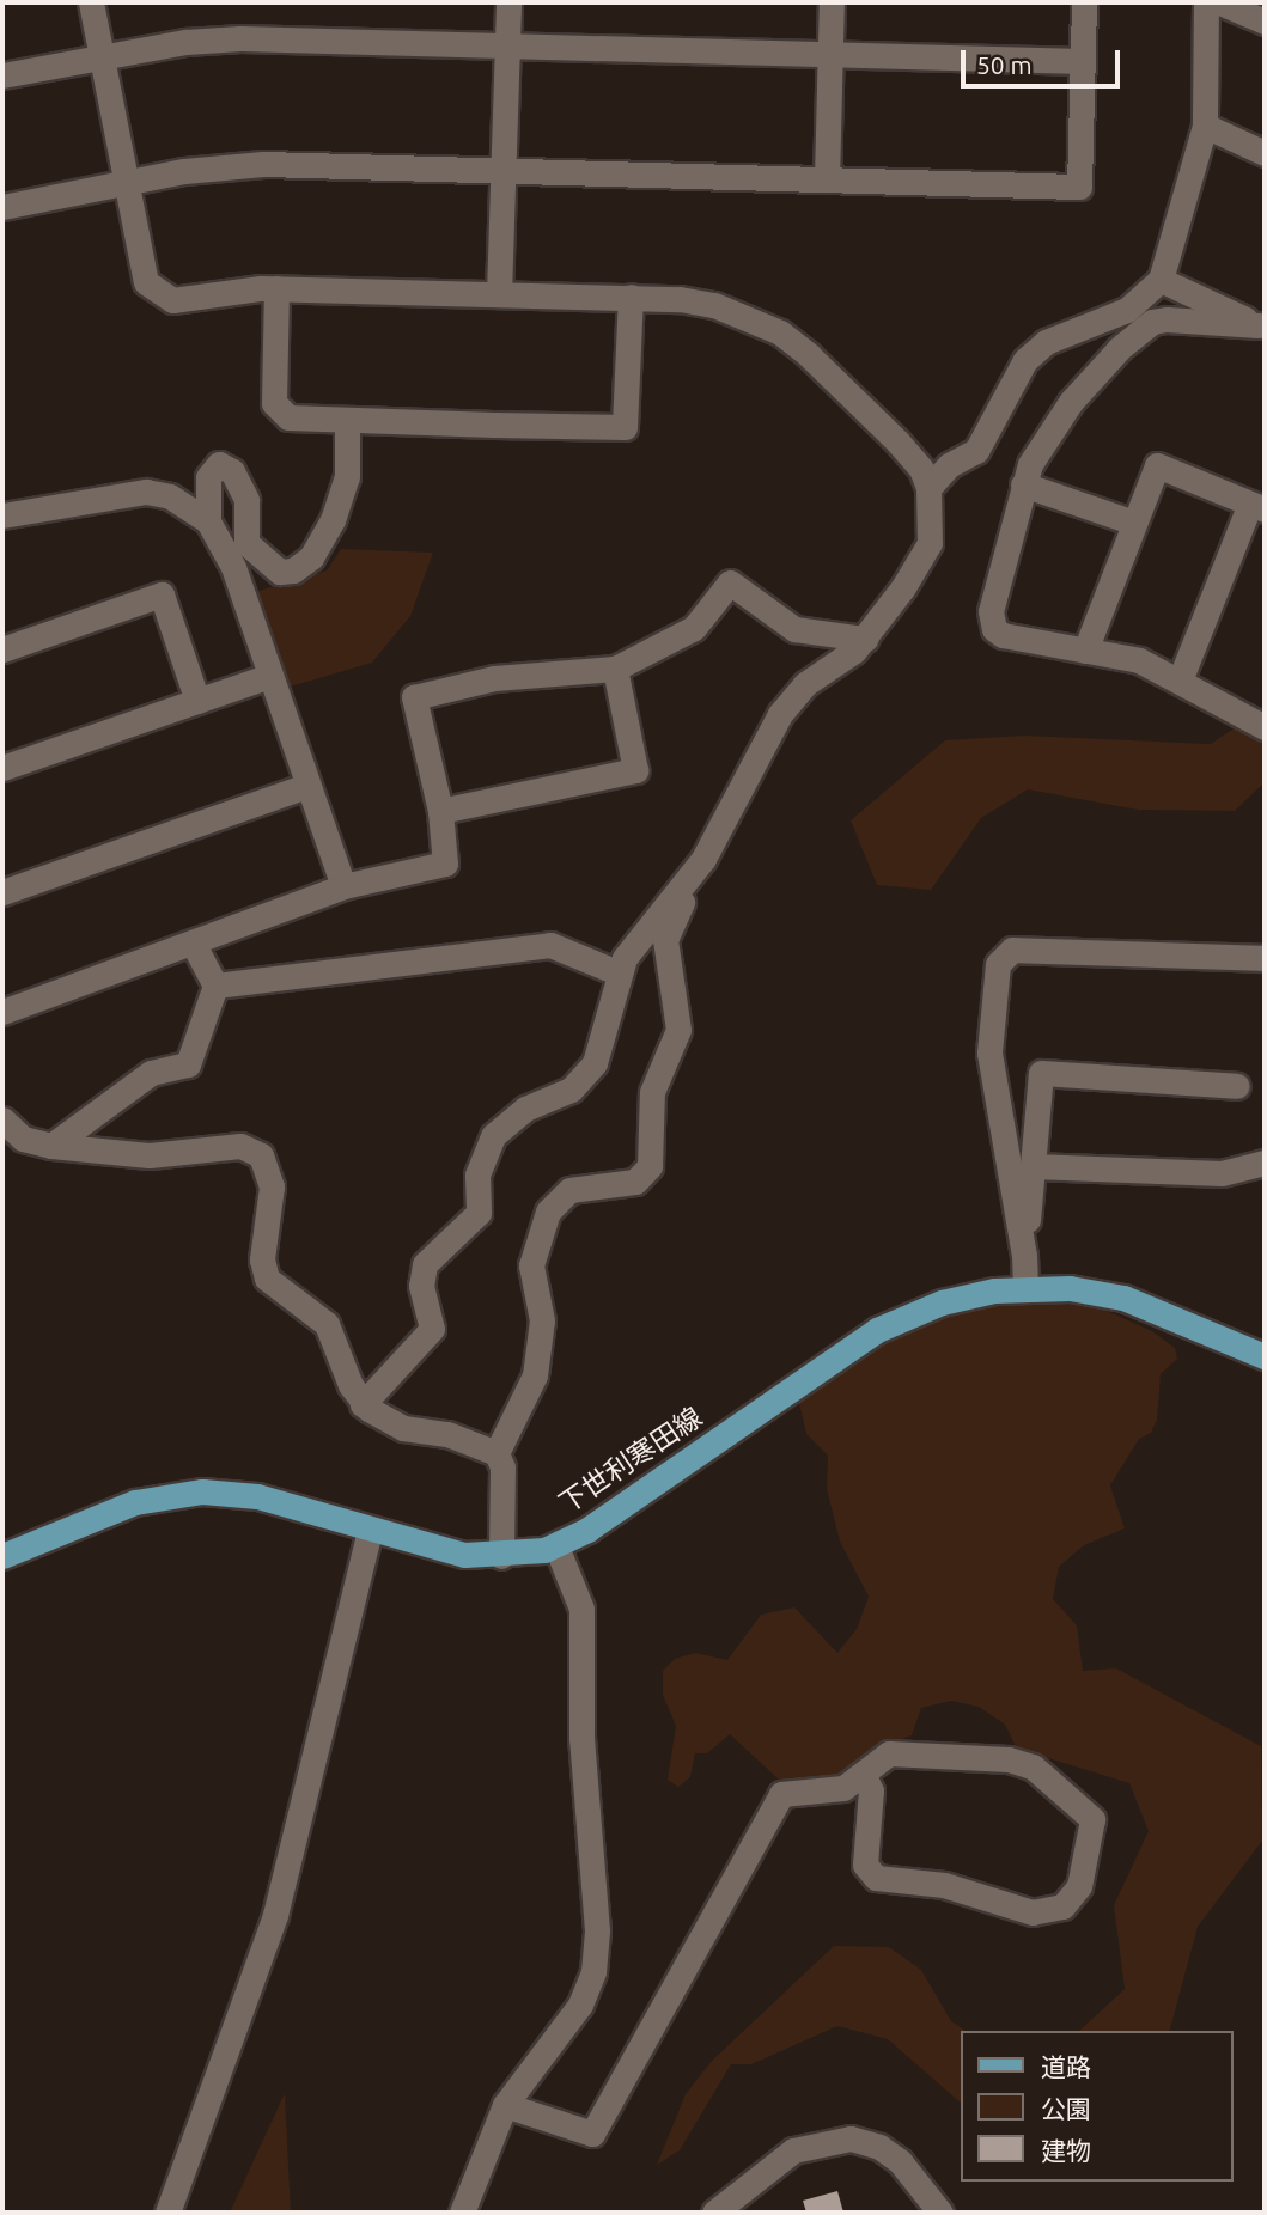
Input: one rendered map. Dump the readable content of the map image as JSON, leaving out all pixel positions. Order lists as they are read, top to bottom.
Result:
{
  "streets": {
    "main road": ["下世利寒田線"]
  },
  "legend": ["道路", "公園", "建物"],
  "scale_bar": "50 m"
}
